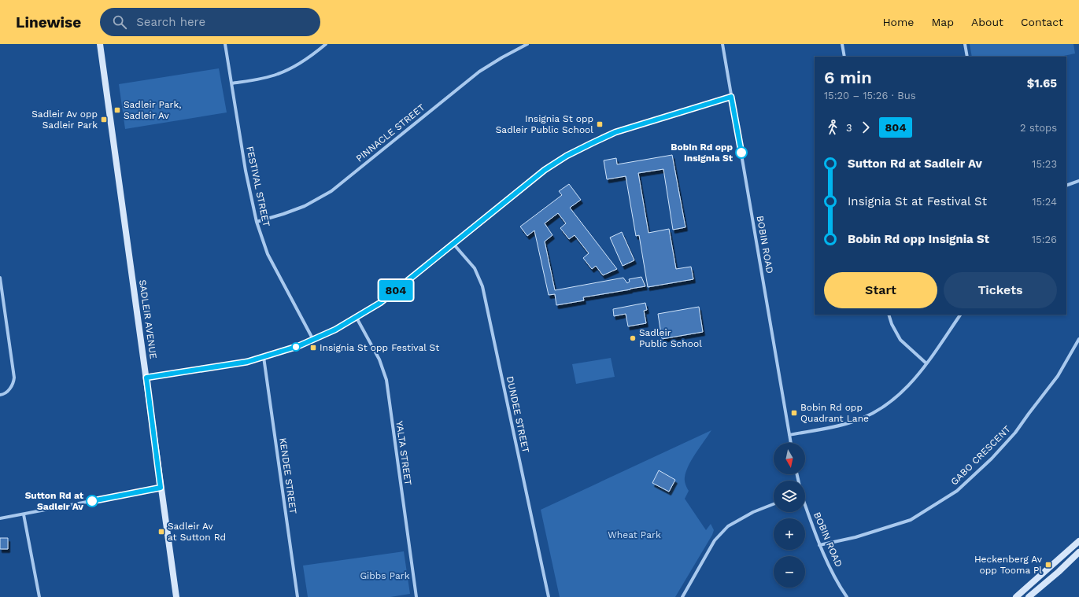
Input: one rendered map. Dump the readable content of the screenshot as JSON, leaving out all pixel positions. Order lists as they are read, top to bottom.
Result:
{
  "streets": {
    "street": [
      "PINNACLE STREET",
      "FESTIVAL STREET",
      "BOBIN ROAD",
      "SADLEIR AVENUE",
      "DUNDEE STREET",
      "YALTA STREET",
      "GABO CRESCENT",
      "KENDEE STREET"
    ]
  },
  "crossings": [
    ["PINNACLE STREET", "FESTIVAL STREET"],
    ["BOBIN ROAD", "GABO CRESCENT"]
  ],
  "parks": ["Wheat Park", "Gibbs Park"],
  "places": {
    "transit": [
      "Sadleir Park, Sadleir Av",
      "Sadleir Av opp Sadleir Park",
      "Insignia St opp Sadleir Public School",
      "Insignia St opp Festival St",
      "Bobin Rd opp Quadrant Lane",
      "Sadleir Av at Sutton Rd",
      "Heckenberg Av opp Tooma Pl"
    ],
    "other": ["Bobin Rd opp Insignia St", "Sadleir Public School", "Sutton Rd at Sadleir Av"]
  },
  "lines": ["bus line 804"],
  "north": "bottom",
  "page": {
    "header": "Linewise",
    "search": "Search here",
    "nav": [
      "Home",
      "Map",
      "About",
      "Contact"
    ],
    "on_map": "804",
    "heading": ["6 min", "15:20 – 15:26 · Bus", "$1.65"],
    "legs": ["3", "804", "2 stops"],
    "list": [
      {
        "name": "Sutton Rd at Sadleir Av",
        "value": "15:23"
      },
      {
        "name": "Insignia St at Festival St",
        "value": "15:24"
      },
      {
        "name": "Bobin Rd opp Insignia St",
        "value": "15:26"
      }
    ],
    "buttons": ["Start", "Tickets"],
    "map_buttons": ["+", "−"]
  }
}
